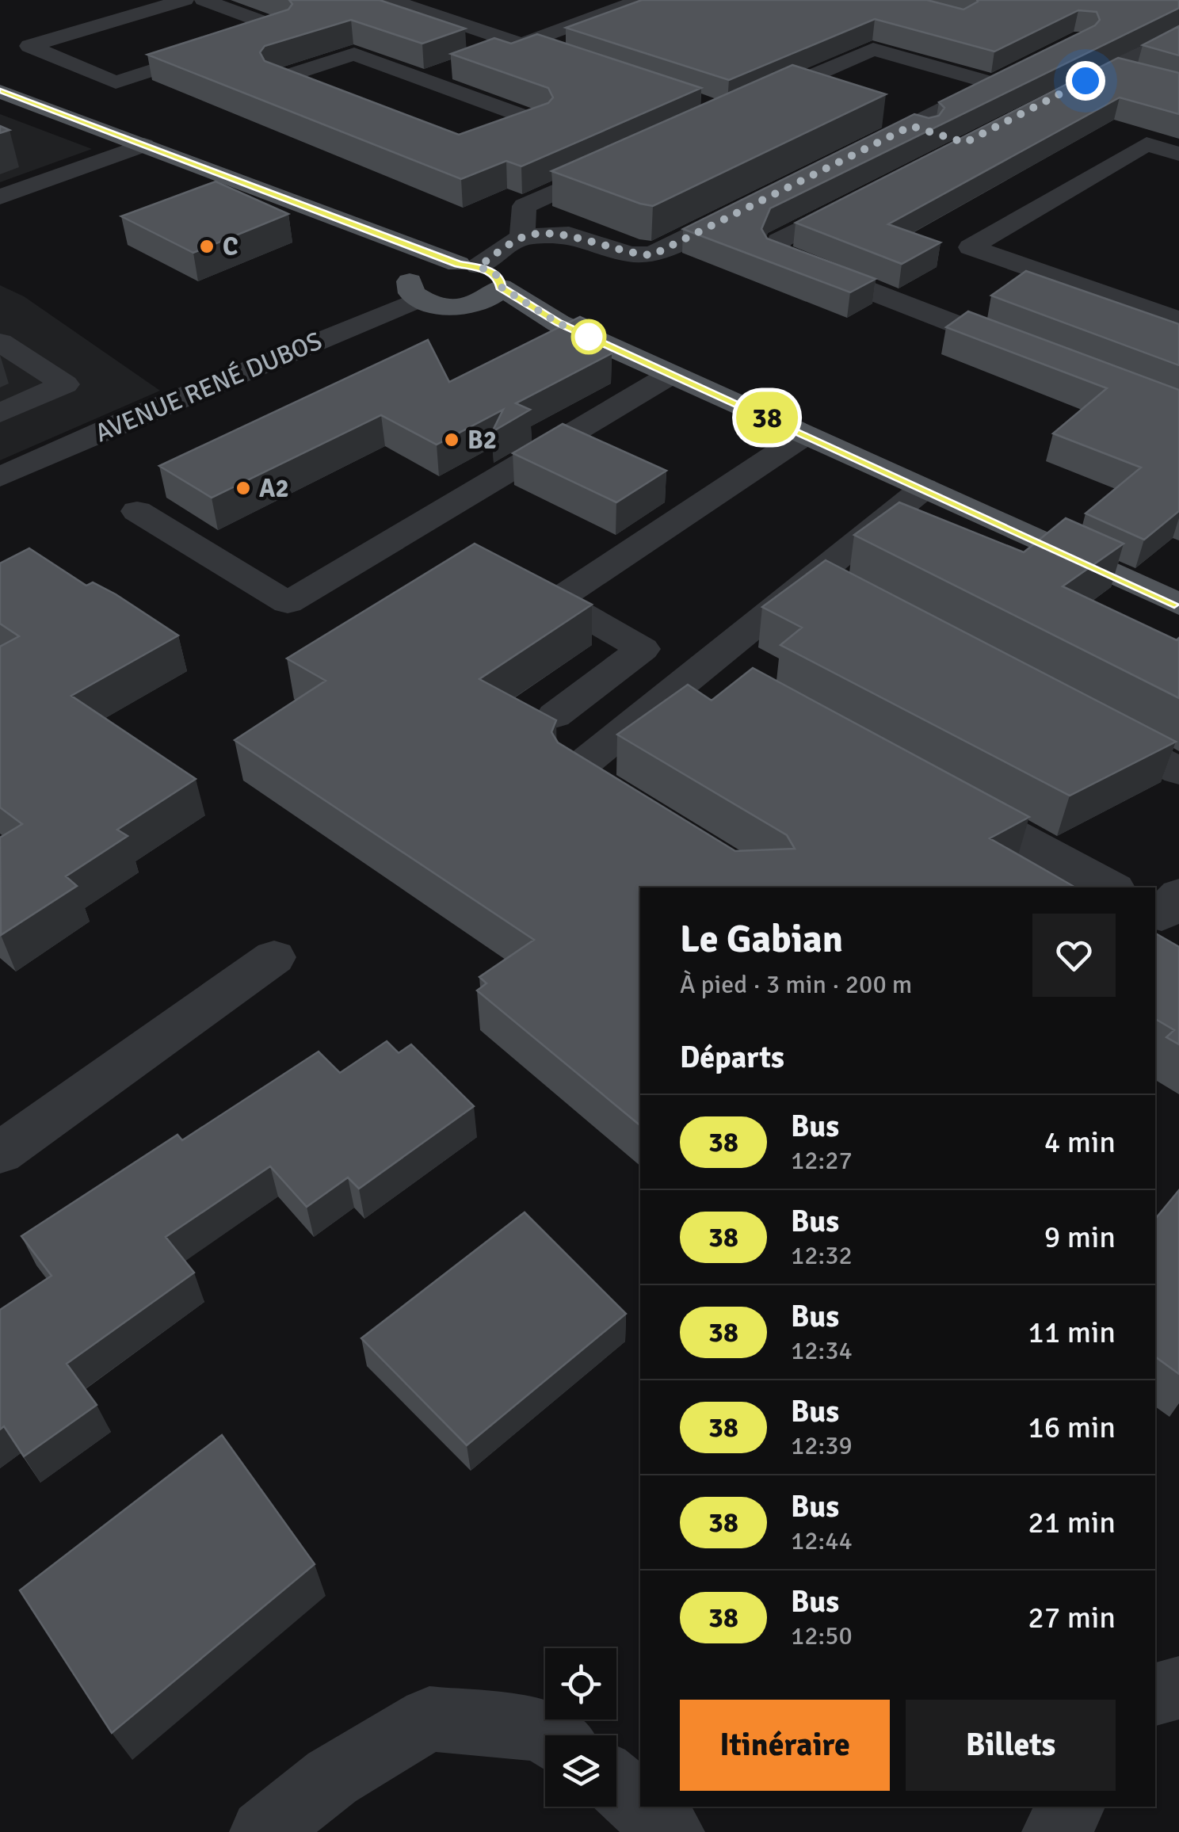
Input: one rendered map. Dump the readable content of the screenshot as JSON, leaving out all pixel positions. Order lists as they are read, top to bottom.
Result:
{
  "streets": {
    "street": ["AVENUE RENÉ DUBOS"]
  },
  "places": ["C", "B2", "A2"],
  "lines": ["bus line 38"],
  "page": {
    "on_map": "38",
    "heading": [
      ["Le Gabian", "À pied · 3 min · 200 m"],
      "Départs"
    ],
    "list": [
      {
        "mark": "38",
        "name": "Bus",
        "note": "12:27",
        "value": "4 min"
      },
      {
        "mark": "38",
        "name": "Bus",
        "note": "12:32",
        "value": "9 min"
      },
      {
        "mark": "38",
        "name": "Bus",
        "note": "12:34",
        "value": "11 min"
      },
      {
        "mark": "38",
        "name": "Bus",
        "note": "12:39",
        "value": "16 min"
      },
      {
        "mark": "38",
        "name": "Bus",
        "note": "12:44",
        "value": "21 min"
      },
      {
        "mark": "38",
        "name": "Bus",
        "note": "12:50",
        "value": "27 min"
      }
    ],
    "buttons": ["Itinéraire", "Billets"]
  }
}
